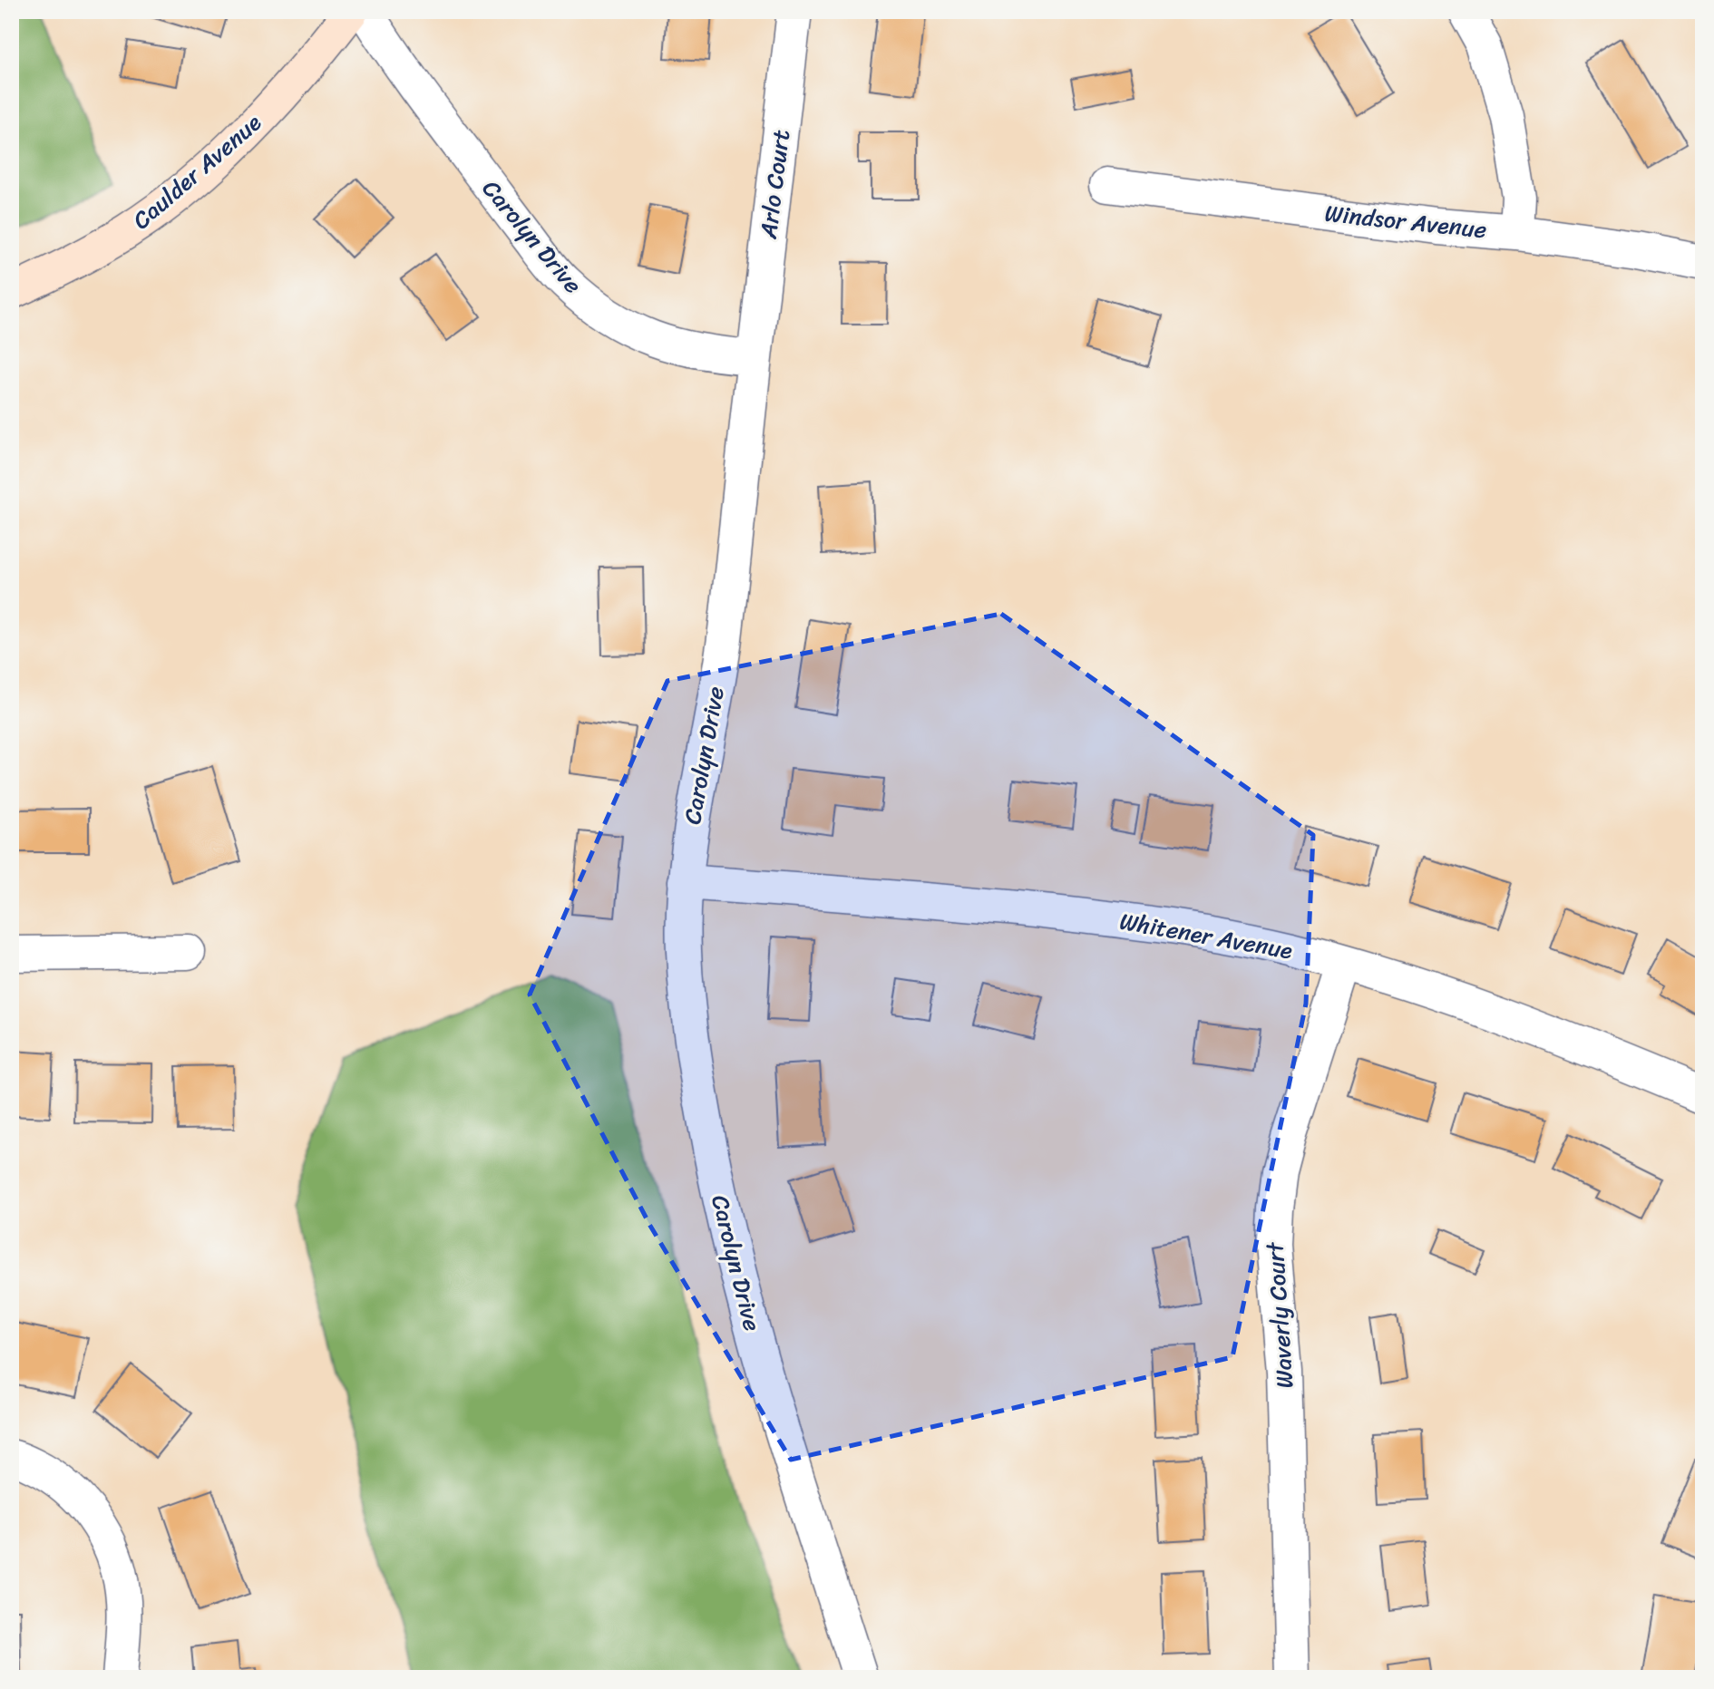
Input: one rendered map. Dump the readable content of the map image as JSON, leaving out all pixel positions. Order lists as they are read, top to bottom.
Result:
{
  "streets": {
    "street": [
      "Caulder Avenue",
      "Arlo Court",
      "Windsor Avenue",
      "Carolyn Drive",
      "Whitener Avenue",
      "Waverly Court"
    ]
  },
  "crossings": [
    ["Arlo Court", "Carolyn Drive"],
    ["Carolyn Drive", "Whitener Avenue"],
    ["Whitener Avenue", "Waverly Court"]
  ]
}
